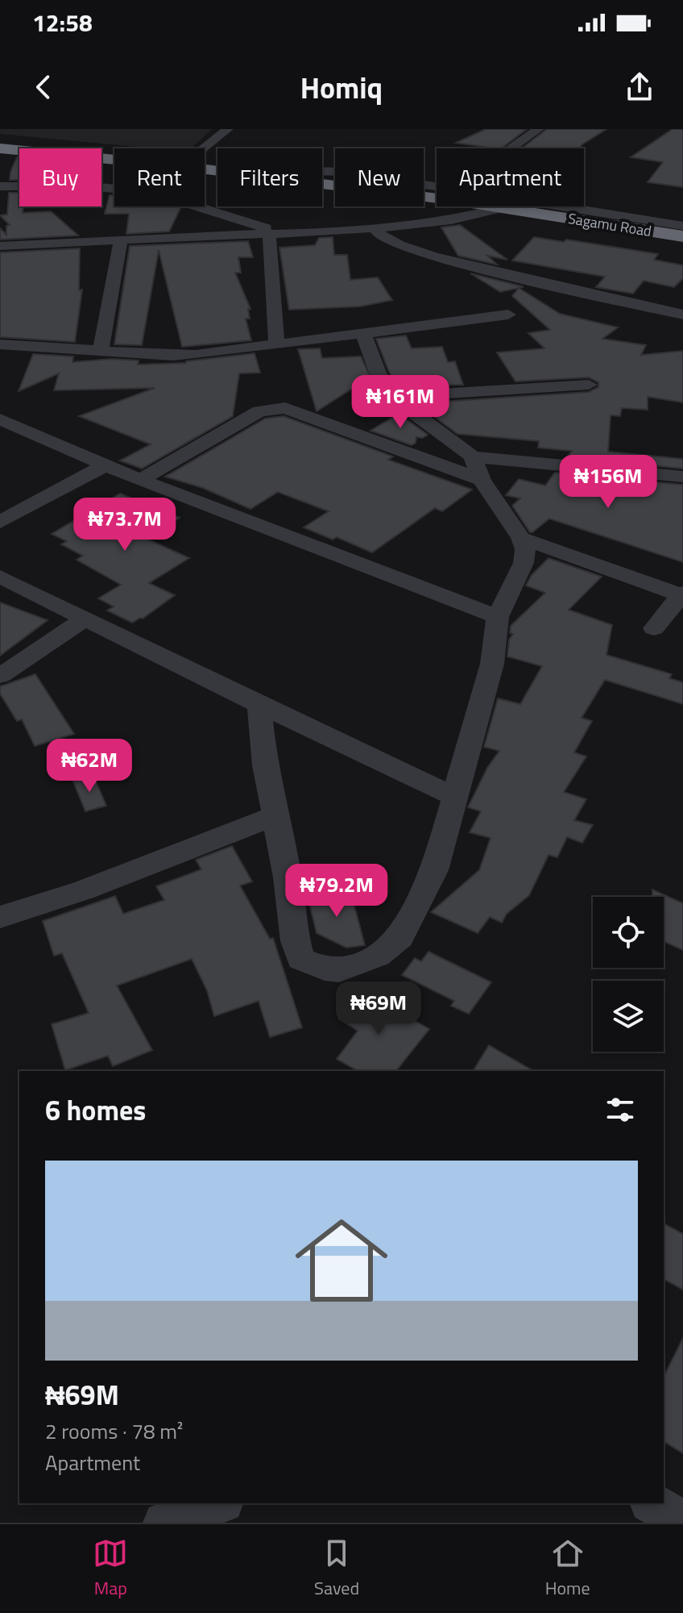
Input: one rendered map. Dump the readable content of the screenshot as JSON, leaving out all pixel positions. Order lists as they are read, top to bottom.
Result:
{
  "streets": {
    "highway": ["Sagamu Road"]
  },
  "page": {
    "status": "12:58",
    "header": "Homiq",
    "chip": [
      "Buy",
      "Rent",
      "Filters",
      "New",
      "Apartment"
    ],
    "price": [
      "₦161M",
      "₦156M",
      "₦73.7M",
      "₦62M",
      "₦79.2M",
      "₦69M"
    ],
    "heading": "6 homes",
    "list": [
      {
        "name": "₦69M",
        "note": "2 rooms · 78 m² · Apartment"
      }
    ],
    "tabs": ["Map", "Saved", "Home"]
  }
}
